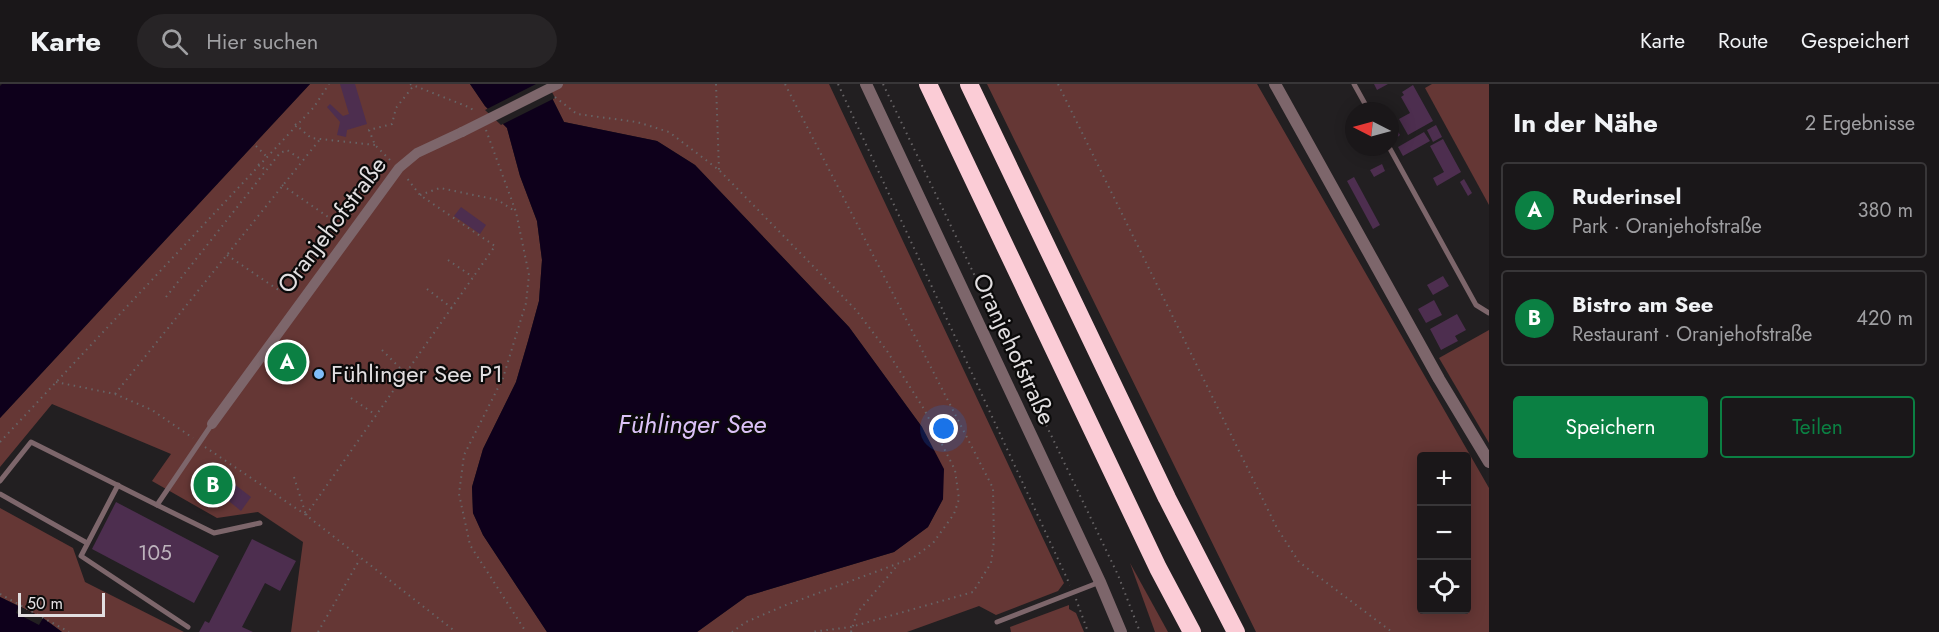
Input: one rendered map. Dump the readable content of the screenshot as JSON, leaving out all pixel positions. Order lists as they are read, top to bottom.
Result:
{
  "streets": {
    "street": ["Oranjehofstraße"]
  },
  "water": ["Fühlinger See"],
  "places": ["Fühlinger See P1"],
  "house_numbers": ["105"],
  "scale_bar": "50 m",
  "north": "left",
  "page": {
    "header": "Karte",
    "search": "Hier suchen",
    "nav": ["Karte", "Route", "Gespeichert"],
    "heading": ["In der Nähe", "2 Ergebnisse"],
    "list": [
      {
        "mark": "A",
        "name": "Ruderinsel",
        "note": "Park · Oranjehofstraße",
        "value": "380 m"
      },
      {
        "mark": "B",
        "name": "Bistro am See",
        "note": "Restaurant · Oranjehofstraße",
        "value": "420 m"
      }
    ],
    "pins": ["A", "B"],
    "buttons": ["Speichern", "Teilen"],
    "map_buttons": ["+", "−"],
    "scale": "50 m"
  }
}
